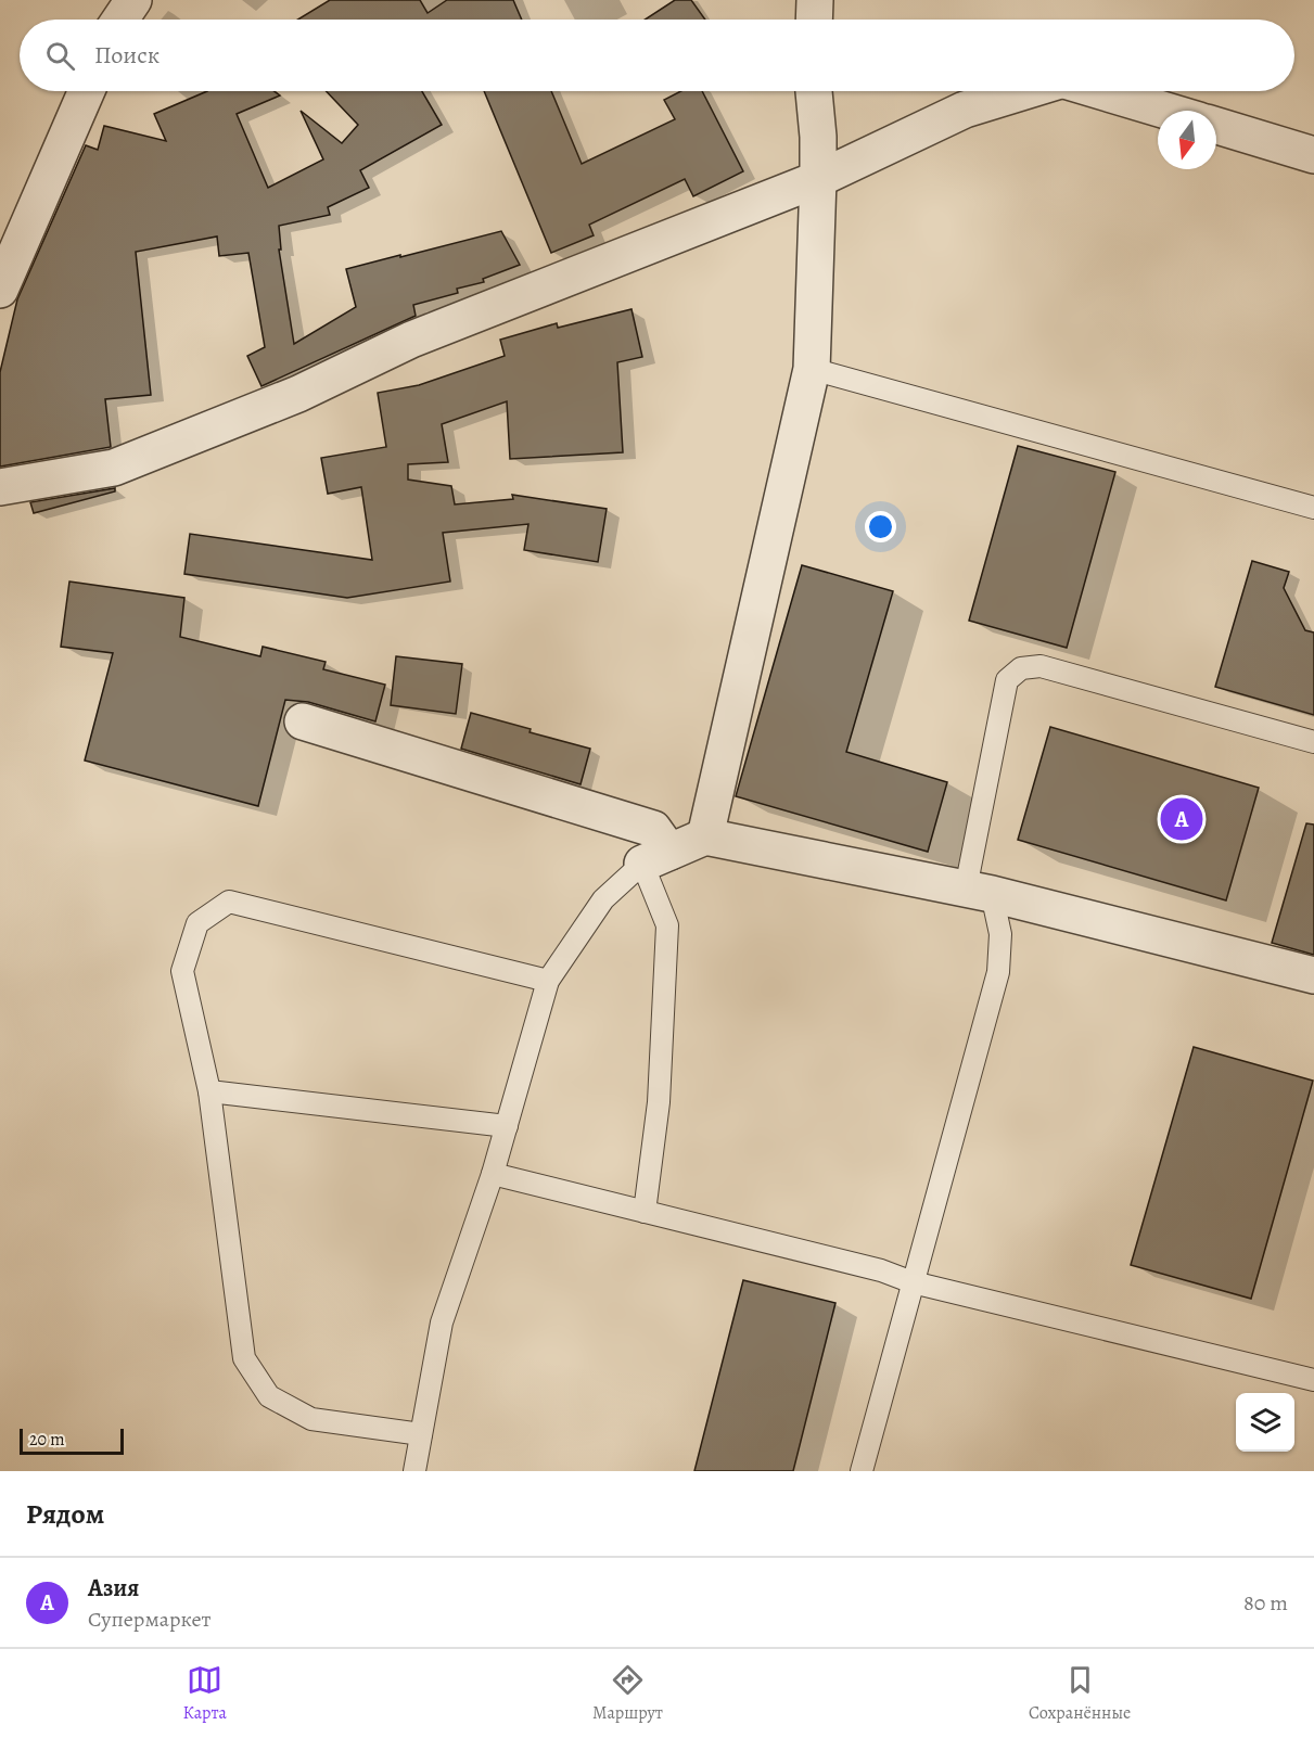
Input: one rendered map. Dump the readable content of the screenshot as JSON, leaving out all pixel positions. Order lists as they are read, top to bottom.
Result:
{
  "scale_bar": "20 m",
  "north": "bottom",
  "page": {
    "search": "Поиск",
    "pins": "A",
    "scale": "20 m",
    "heading": "Рядом",
    "list": [
      {
        "mark": "A",
        "name": "Азия",
        "note": "Супермаркет",
        "value": "80 m"
      }
    ],
    "nav": ["Карта", "Маршрут", "Сохранённые"]
  }
}
